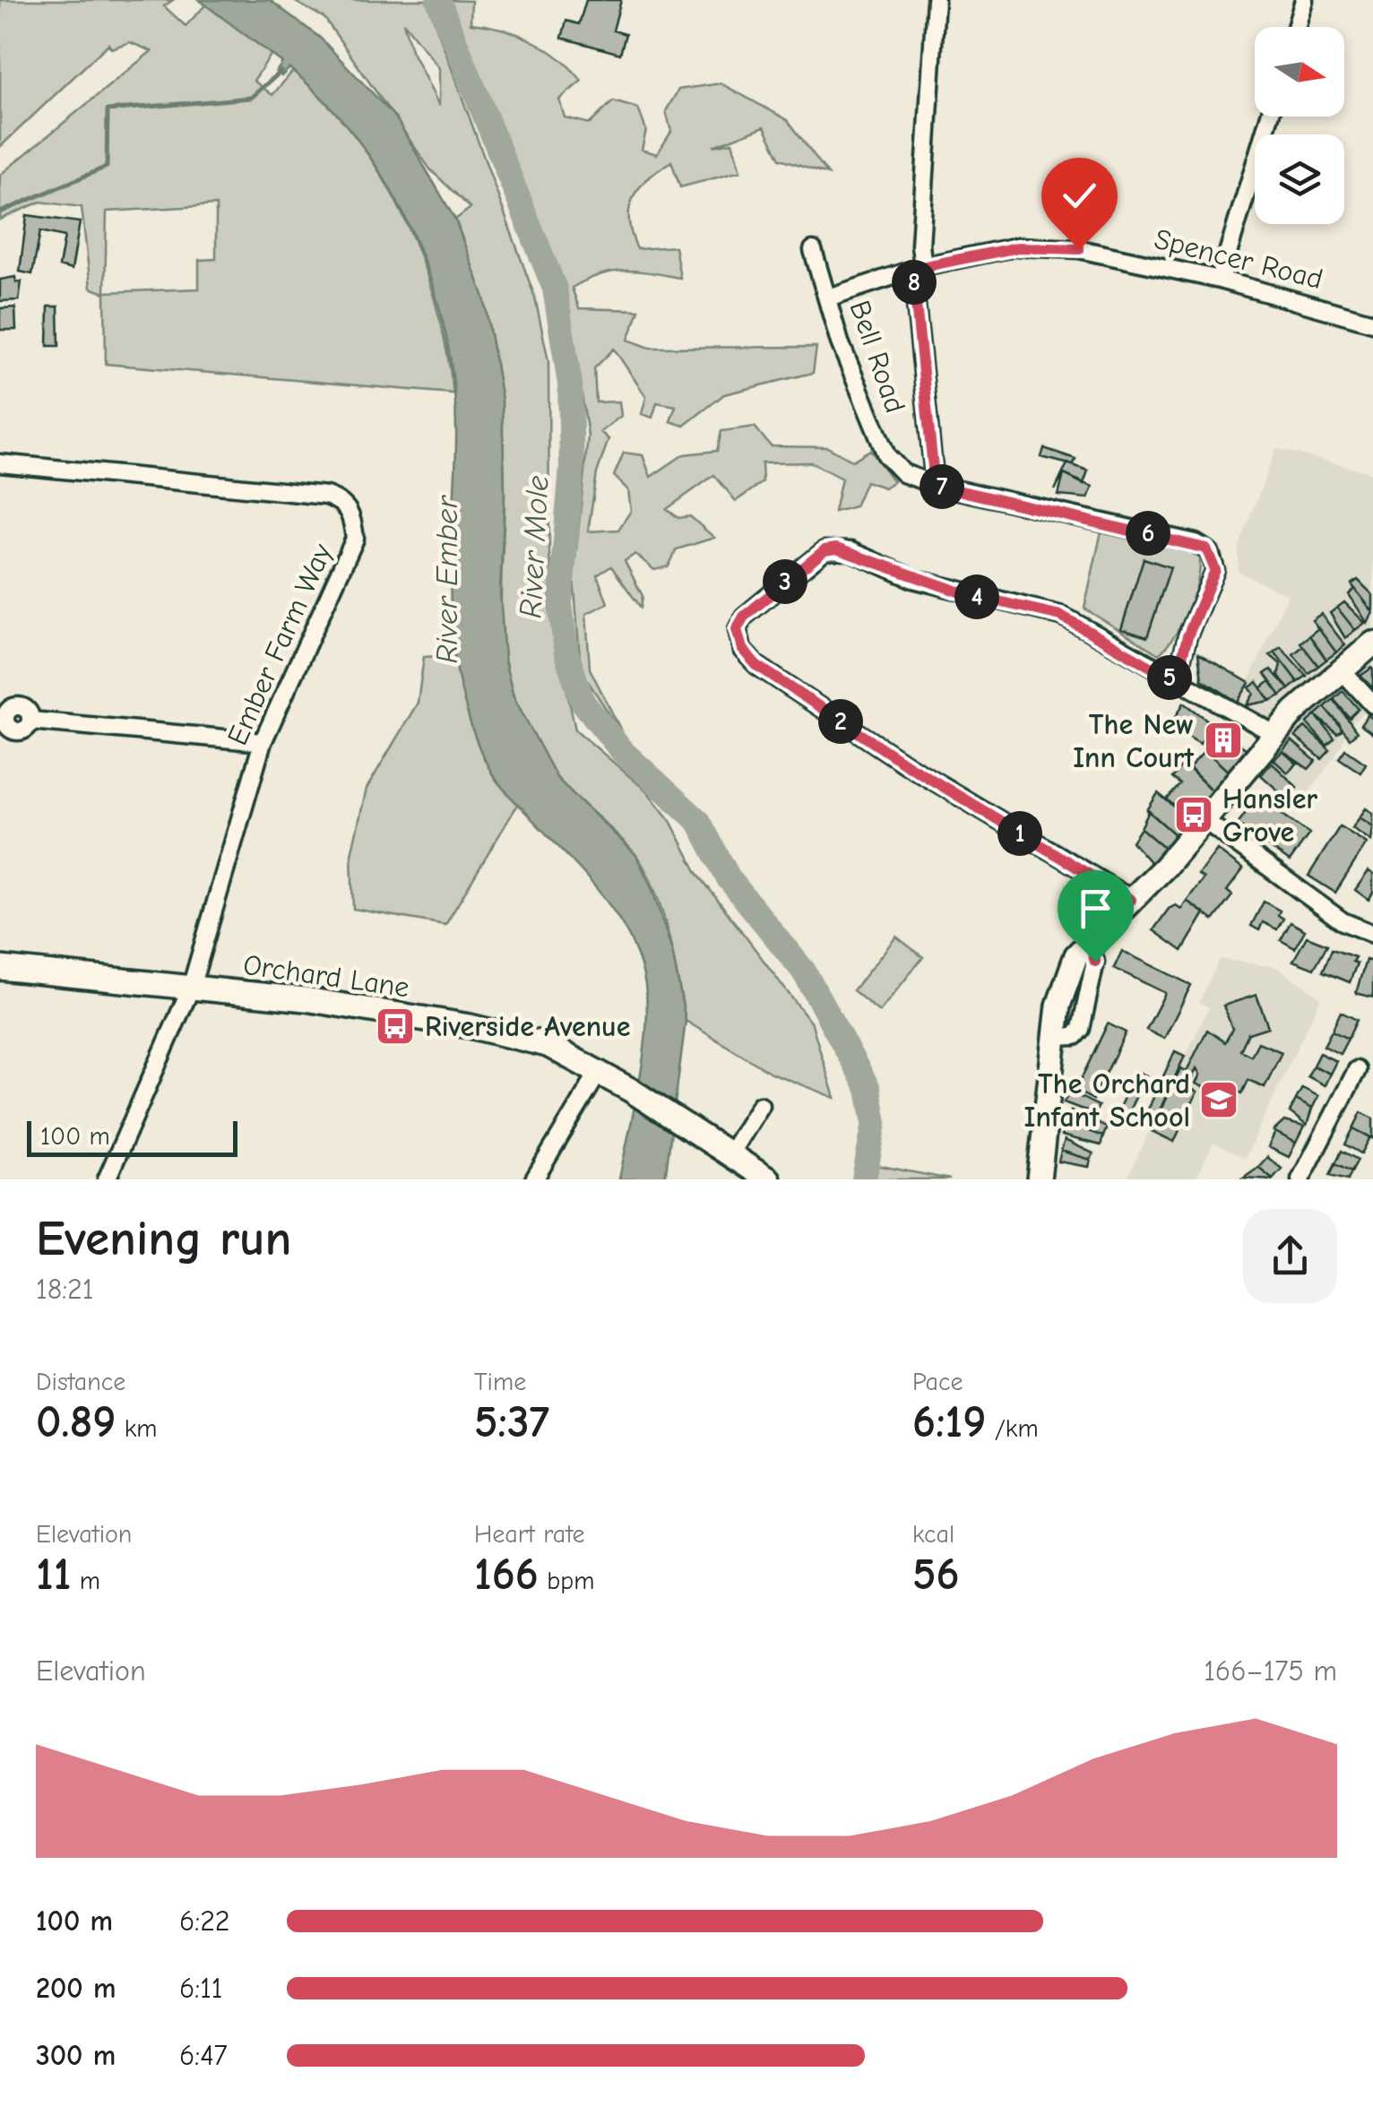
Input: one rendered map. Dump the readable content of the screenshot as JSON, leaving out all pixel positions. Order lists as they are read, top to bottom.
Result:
{
  "streets": {
    "main road": ["Orchard Lane"],
    "street": ["Spencer Road", "Bell Road", "Ember Farm Way"]
  },
  "crossings": [
    ["Spencer Road", "Bell Road"],
    ["Ember Farm Way", "Orchard Lane"]
  ],
  "water": ["River Mole", "River Ember"],
  "places": {
    "building": ["The New Inn Court"],
    "bus stop": ["Hansler Grove", "Riverside Avenue"],
    "school or university": ["The Orchard Infant School"]
  },
  "scale_bar": "100 m",
  "north": "right",
  "page": {
    "pins": [
      "8",
      "7",
      "6",
      "3",
      "4",
      "5",
      "2",
      "1"
    ],
    "scale": "100 m",
    "heading": ["Evening run", "18:21"],
    "stats": [
      ["Distance", "0.89 km"],
      ["Time", "5:37"],
      ["Pace", "6:19 /km"],
      ["Elevation", "11 m"],
      ["Heart rate", "166 bpm"],
      ["kcal", "56"]
    ],
    "chart": ["Elevation", "166–175 m"],
    "list": [
      {
        "name": "100 m",
        "note": "6:22"
      },
      {
        "name": "200 m",
        "note": "6:11"
      },
      {
        "name": "300 m",
        "note": "6:47"
      }
    ]
  }
}
